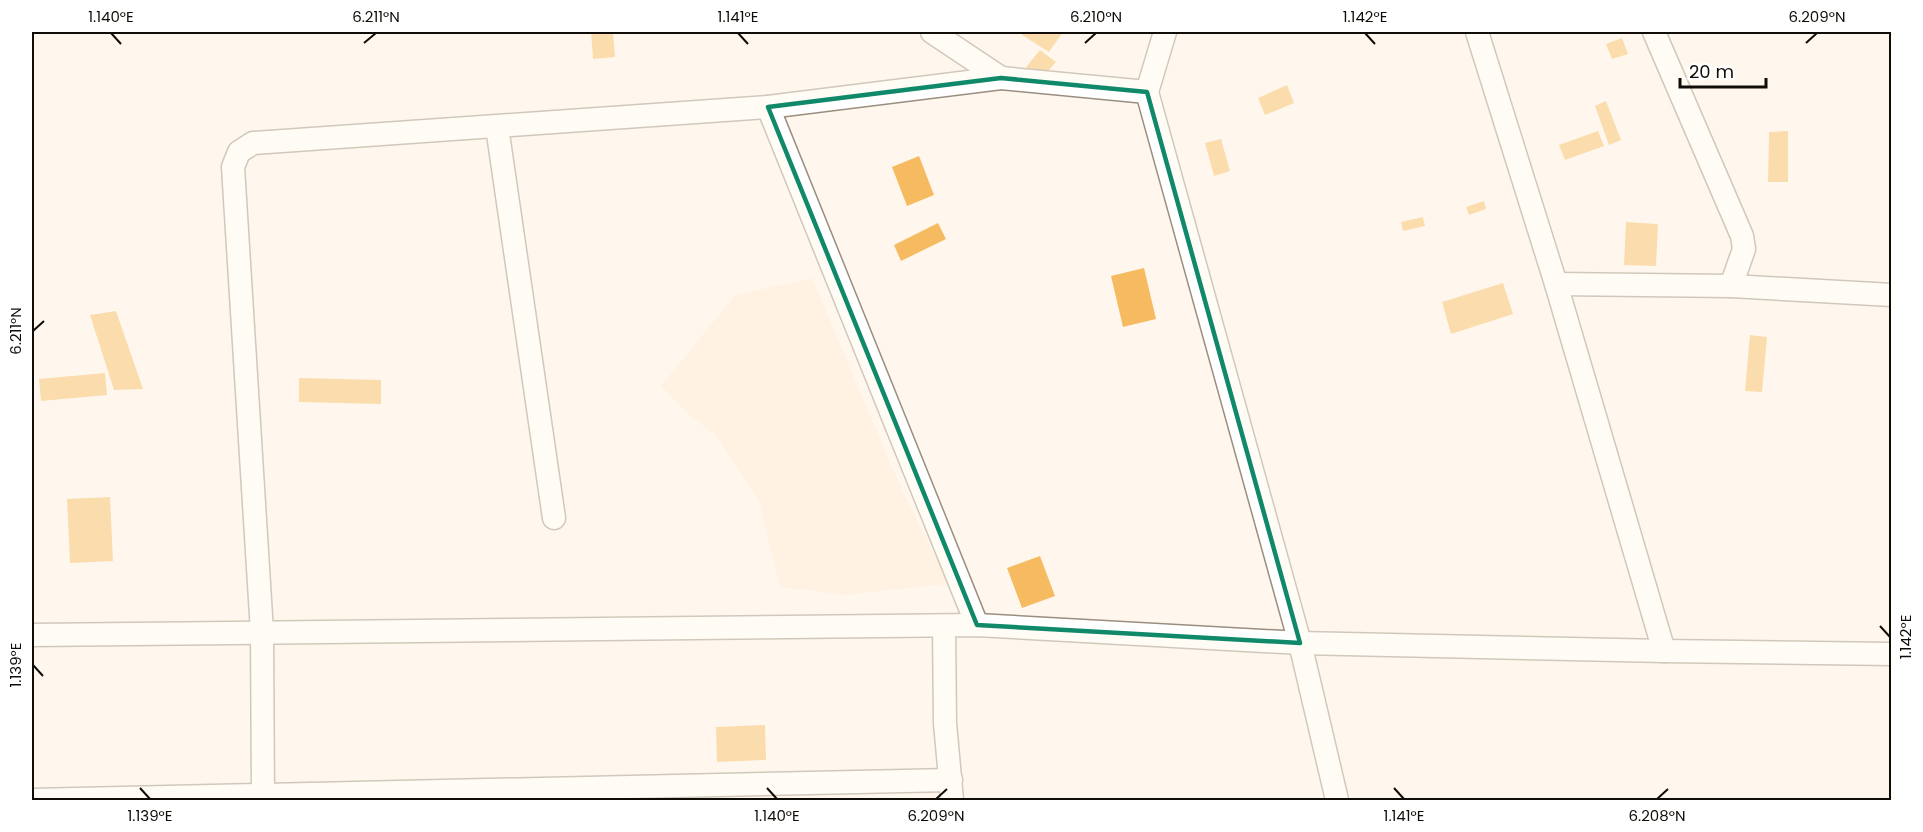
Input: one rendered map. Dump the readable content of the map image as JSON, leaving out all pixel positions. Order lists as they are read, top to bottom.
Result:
{
  "scale_bar": "20 m",
  "coordinates": [
    "1.140°E",
    "6.211°N",
    "1.141°E",
    "6.210°N",
    "1.142°E",
    "6.209°N",
    "1.139°E",
    "6.208°N"
  ]
}
